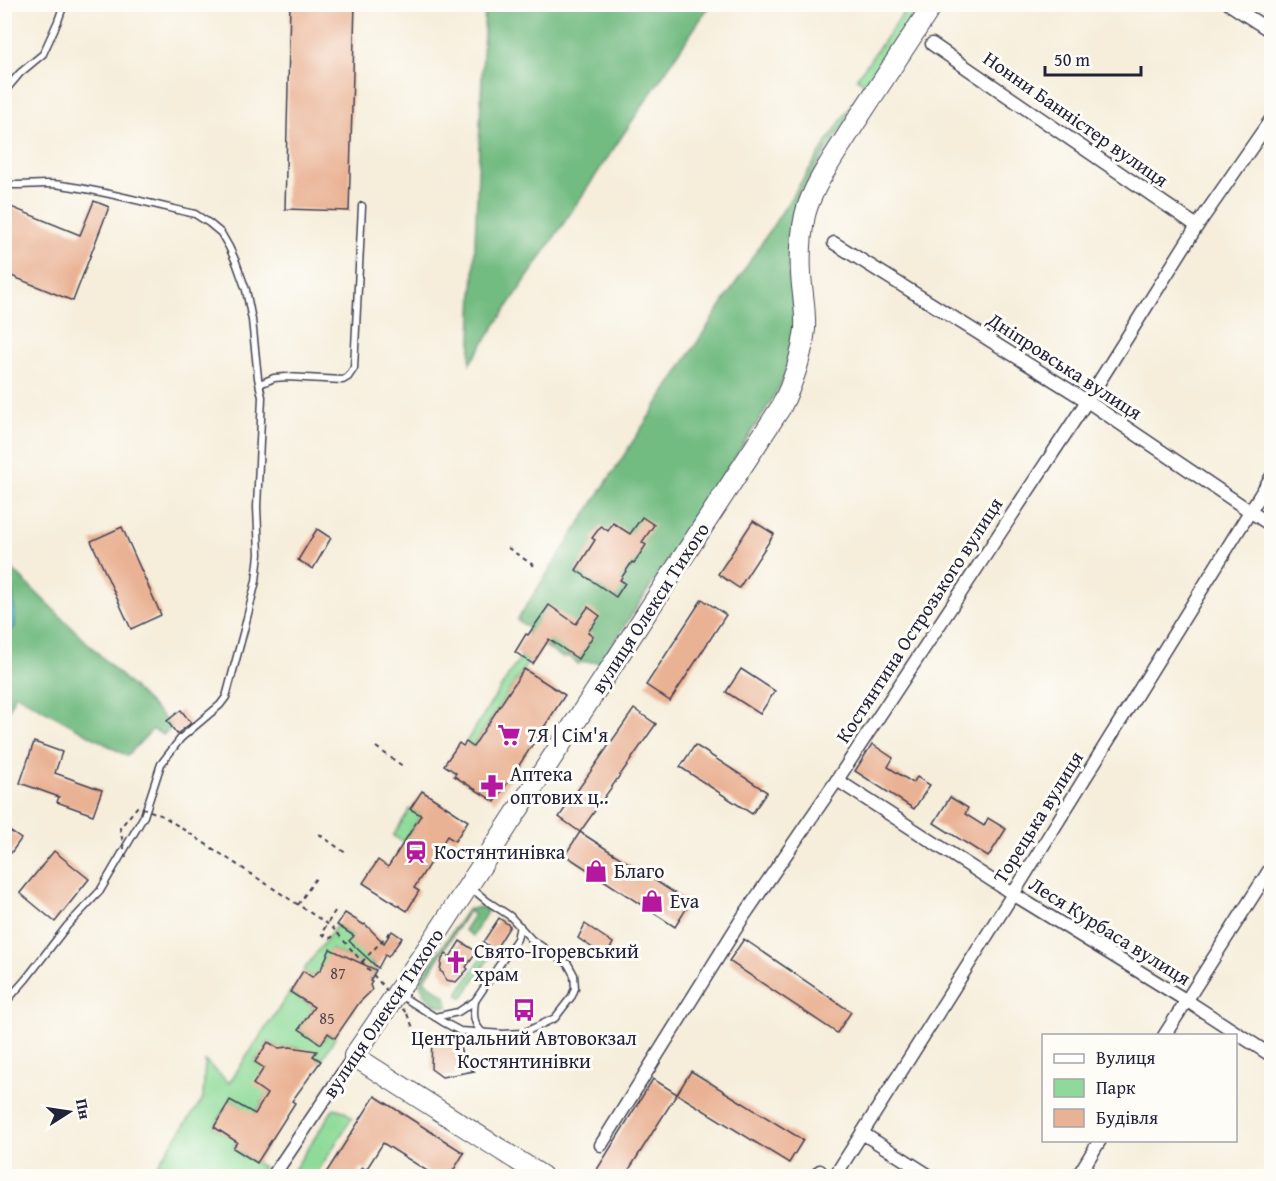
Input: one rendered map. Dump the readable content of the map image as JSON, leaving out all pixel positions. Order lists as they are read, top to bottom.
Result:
{
  "streets": {
    "main road": ["вулиця Олекси Тихого"],
    "street": [
      "Нонни Банністер вулиця",
      "Дніпровська вулиця",
      "Костянтина Острозького вулиця",
      "Торецька вулиця",
      "Леся Курбаса вулиця"
    ]
  },
  "crossings": [
    ["Нонни Банністер вулиця", "Костянтина Острозького вулиця"],
    ["Дніпровська вулиця", "Костянтина Острозького вулиця"],
    ["Дніпровська вулиця", "Торецька вулиця"],
    ["Костянтина Острозького вулиця", "Леся Курбаса вулиця"],
    ["Торецька вулиця", "Леся Курбаса вулиця"]
  ],
  "places": {
    "supermarket": ["7Я | Сім'я"],
    "pharmacy": ["Аптека оптових ц‥"],
    "station": ["Костянтинівка"],
    "shop": ["Благо", "Eva"],
    "church": ["Свято-Ігоревський храм"],
    "bus stop": ["Центральний Автовокзал Костянтинівки"]
  },
  "house_numbers": ["87", "85"],
  "legend": ["Вулиця", "Парк", "Будівля"],
  "scale_bar": "50 m",
  "north": "right"
}
